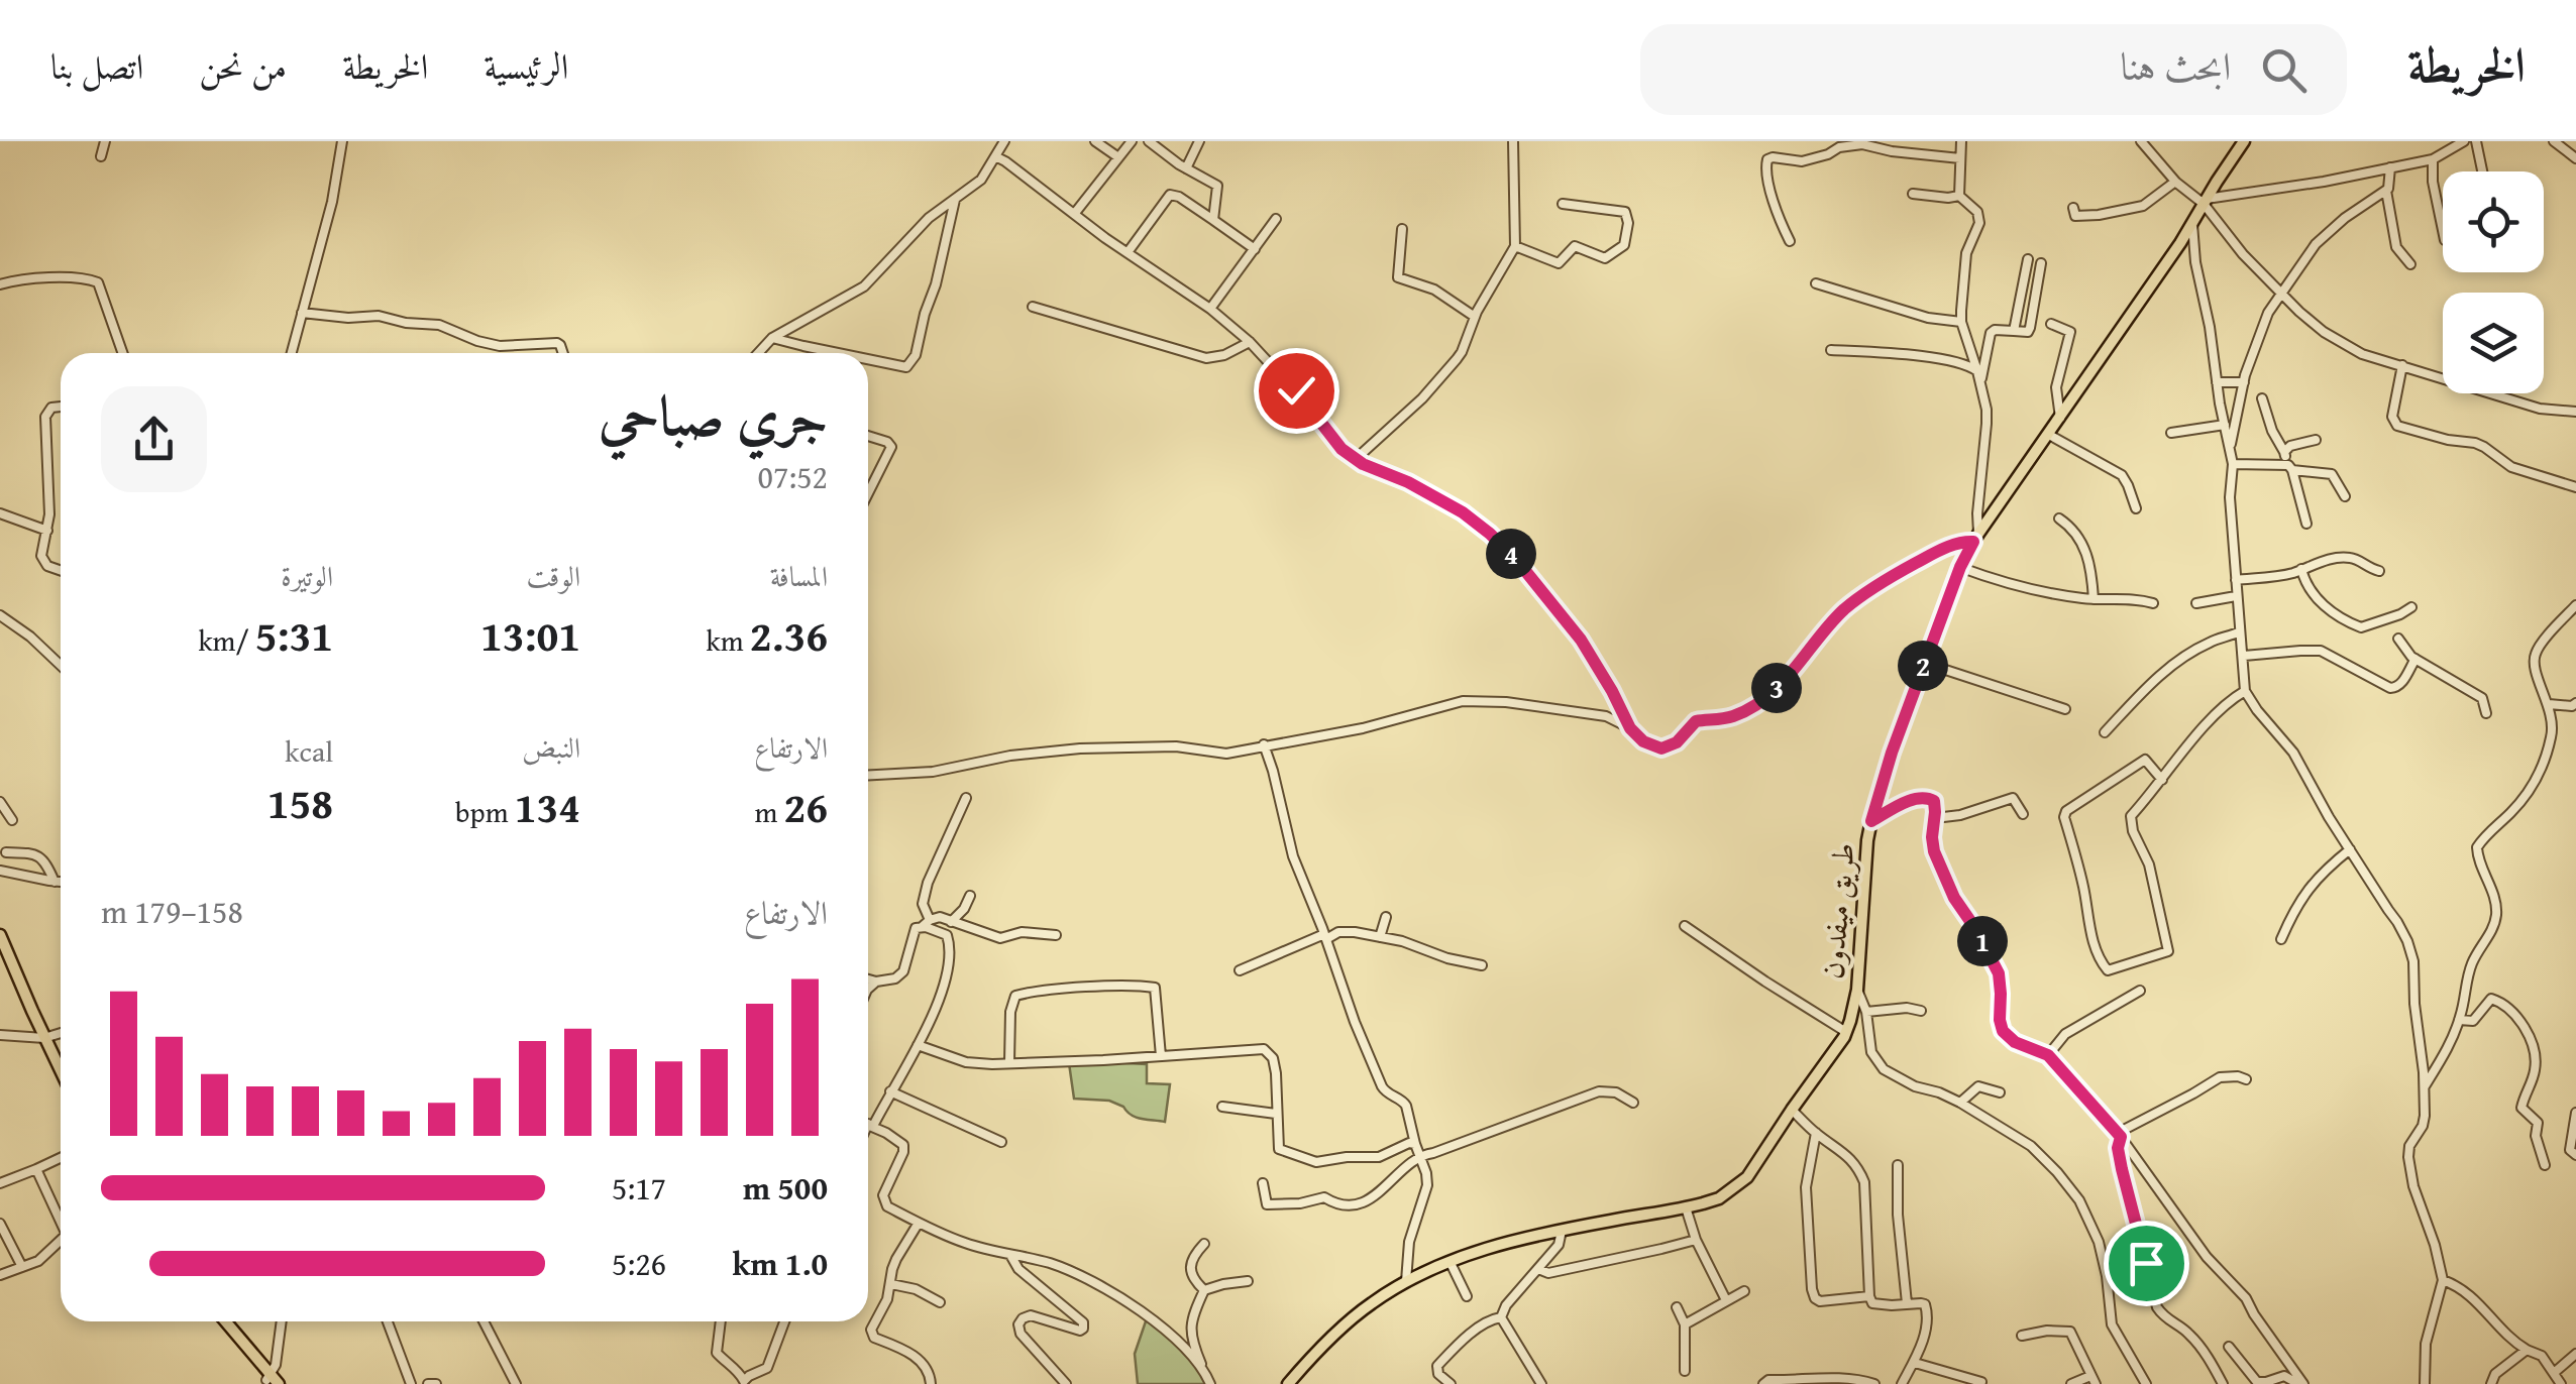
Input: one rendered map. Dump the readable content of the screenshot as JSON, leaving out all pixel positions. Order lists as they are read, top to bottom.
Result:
{
  "streets": {
    "main road": ["طريق ميفدون"]
  },
  "page": {
    "header": "الخريطة",
    "search": "ابحث هنا",
    "nav": [
      "الرئيسية",
      "الخريطة",
      "من نحن",
      "اتصل بنا"
    ],
    "heading": ["جري صباحي", "07:52"],
    "stats": [
      ["المسافة", "2.36 km"],
      ["الوقت", "13:01"],
      ["الوتيرة", "5:31 /km"],
      ["الارتفاع", "26 m"],
      ["النبض", "134 bpm"],
      ["kcal", "158"]
    ],
    "pins": [
      "4",
      "2",
      "3",
      "1"
    ],
    "chart": ["الارتفاع", "158–179 m"],
    "list": [
      {
        "name": "500 m",
        "note": "5:17"
      },
      {
        "name": "1.0 km",
        "note": "5:26"
      }
    ]
  }
}
